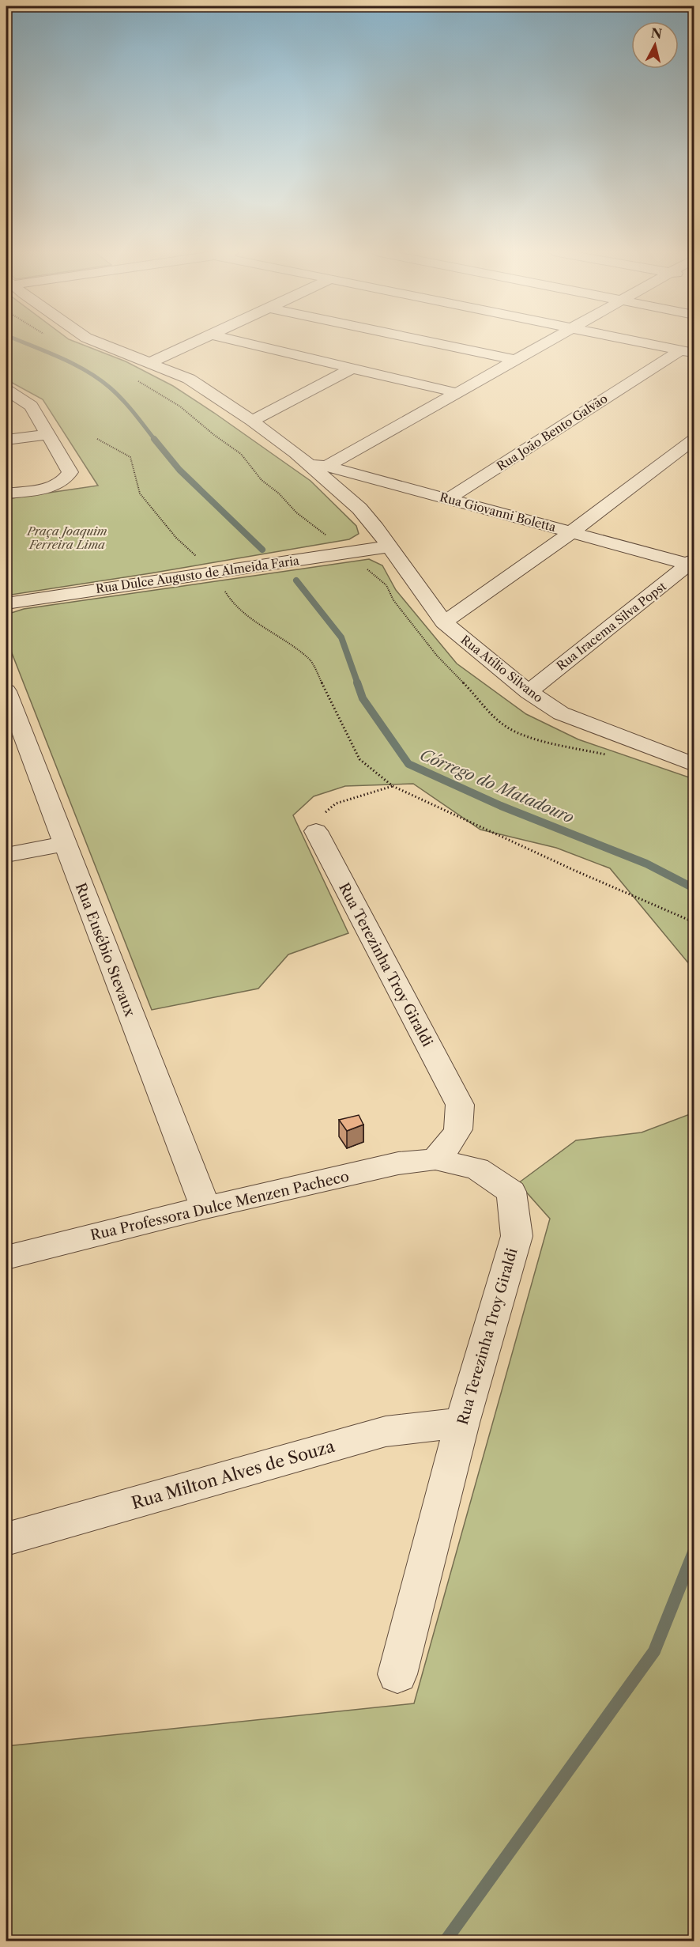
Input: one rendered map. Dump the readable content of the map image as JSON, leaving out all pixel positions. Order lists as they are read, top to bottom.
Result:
{
  "streets": {
    "street": [
      "Rua João Bento Galvão",
      "Rua Giovanni Boletta",
      "Rua Dulce Augusto de Almeida Faria",
      "Rua Iracema Silva Popst",
      "Rua Atílio Silvano",
      "Rua Eusébio Stevaux",
      "Rua Terezinha Troy Giraldi",
      "Rua Professora Dulce Menzen Pacheco",
      "Rua Milton Alves de Souza"
    ]
  },
  "crossings": [
    ["Rua João Bento Galvão", "Rua Giovanni Boletta"],
    ["Rua Giovanni Boletta", "Rua Iracema Silva Popst"],
    ["Rua Giovanni Boletta", "Rua Atílio Silvano"],
    ["Rua Dulce Augusto de Almeida Faria", "Rua Atílio Silvano"],
    ["Rua Iracema Silva Popst", "Rua Atílio Silvano"],
    ["Rua Eusébio Stevaux", "Rua Professora Dulce Menzen Pacheco"],
    ["Rua Terezinha Troy Giraldi", "Rua Professora Dulce Menzen Pacheco"],
    ["Rua Terezinha Troy Giraldi", "Rua Milton Alves de Souza"]
  ],
  "water": ["Córrego do Matadouro"],
  "parks": ["Praça Joaquim Ferreira Lima"],
  "north": "top"
}
